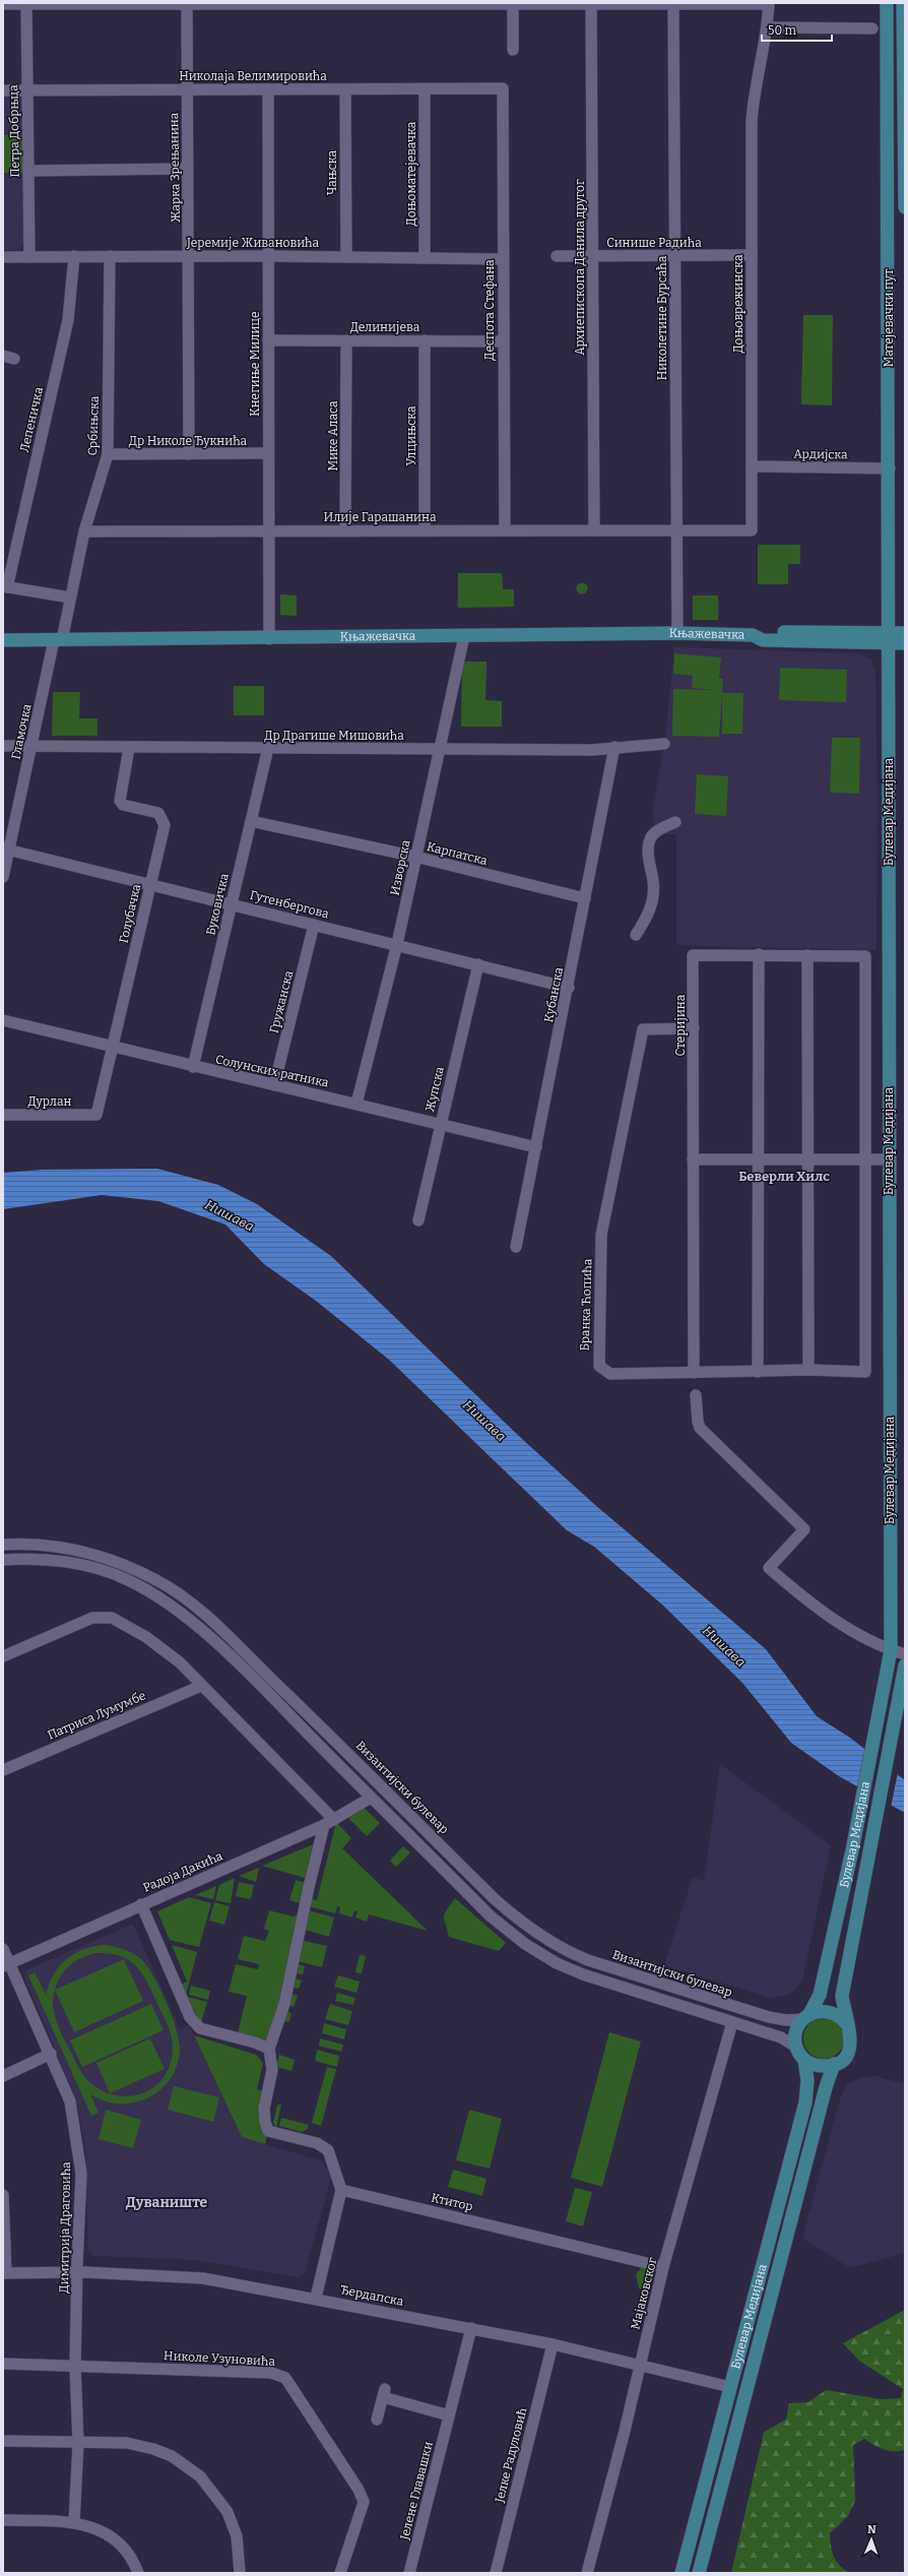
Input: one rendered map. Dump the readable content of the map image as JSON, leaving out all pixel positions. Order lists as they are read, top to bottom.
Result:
{
  "streets": {
    "main road": ["Матејевачки пут", "Књажевачка", "Булевар Медијана"],
    "street": [
      "Николаја Велимировића",
      "Петра Добрњца",
      "Жарка Зрењанина",
      "Чањска",
      "Доњоматејевачка",
      "Јеремије Живановића",
      "Синише Радића",
      "Архиепископа Данила другог",
      "Доњоврежинска",
      "Деспота Стефана",
      "Николетине Бурсаћа",
      "Делинијева",
      "Кнегиње Милице",
      "Лепеничка",
      "Србињска",
      "Мике Аласа",
      "Улцињска",
      "Др Николе Ђукнића",
      "Ардијска",
      "Илије Гарашанина",
      "Гламочка",
      "Др Драгише Мишовића",
      "Карпатска",
      "Изворска",
      "Буковичка",
      "Гутенбергова",
      "Голубачка",
      "Кубанска",
      "Гружанска",
      "Стеријина",
      "Солунских ратника",
      "Жупска",
      "Дурлан",
      "Бранка Ћопића",
      "Патриса Лумумбе",
      "Византијски булевар",
      "Радоја Дакића",
      "Ктитор",
      "Димитрија Драговића",
      "Мајаковског",
      "Ђердапска",
      "Николе Узуновића",
      "Јелке Радуловић",
      "Јелене Главашки"
    ]
  },
  "crossings": [
    ["Николаја Велимировића", "Петра Добрњца"],
    ["Николаја Велимировића", "Жарка Зрењанина"],
    ["Николаја Велимировића", "Чањска"],
    ["Николаја Велимировића", "Доњоматејевачка"],
    ["Николаја Велимировића", "Деспота Стефана"],
    ["Николаја Велимировића", "Кнегиње Милице"],
    ["Петра Добрњца", "Јеремије Живановића"],
    ["Жарка Зрењанина", "Јеремије Живановића"],
    ["Жарка Зрењанина", "Др Николе Ђукнића"],
    ["Чањска", "Јеремије Живановића"],
    ["Доњоматејевачка", "Јеремије Живановића"],
    ["Јеремије Живановића", "Деспота Стефана"],
    ["Јеремије Живановића", "Кнегиње Милице"],
    ["Јеремије Живановића", "Лепеничка"],
    ["Јеремије Живановића", "Србињска"],
    ["Синише Радића", "Архиепископа Данила другог"],
    ["Синише Радића", "Доњоврежинска"],
    ["Синише Радића", "Николетине Бурсаћа"],
    ["Архиепископа Данила другог", "Илије Гарашанина"],
    ["Доњоврежинска", "Николетине Бурсаћа"],
    ["Доњоврежинска", "Ардијска"],
    ["Доњоврежинска", "Илије Гарашанина"],
    ["Деспота Стефана", "Делинијева"],
    ["Деспота Стефана", "Илије Гарашанина"],
    ["Николетине Бурсаћа", "Илије Гарашанина"],
    ["Николетине Бурсаћа", "Књажевачка"],
    ["Матејевачки пут", "Ардијска"],
    ["Матејевачки пут", "Књажевачка"],
    ["Матејевачки пут", "Булевар Медијана"],
    ["Делинијева", "Кнегиње Милице"],
    ["Делинијева", "Мике Аласа"],
    ["Делинијева", "Улцињска"],
    ["Кнегиње Милице", "Др Николе Ђукнића"],
    ["Кнегиње Милице", "Илије Гарашанина"],
    ["Кнегиње Милице", "Књажевачка"],
    ["Србињска", "Др Николе Ђукнића"],
    ["Србињска", "Илије Гарашанина"],
    ["Србињска", "Књажевачка"],
    ["Србињска", "Гламочка"],
    ["Мике Аласа", "Илије Гарашанина"],
    ["Улцињска", "Илије Гарашанина"],
    ["Књажевачка", "Гламочка"],
    ["Књажевачка", "Булевар Медијана"],
    ["Књажевачка", "Изворска"],
    ["Гламочка", "Др Драгише Мишовића"],
    ["Гламочка", "Гутенбергова"],
    ["Др Драгише Мишовића", "Изворска"],
    ["Др Драгише Мишовића", "Буковичка"],
    ["Др Драгише Мишовића", "Голубачка"],
    ["Др Драгише Мишовића", "Кубанска"],
    ["Булевар Медијана", "Стеријина"],
    ["Булевар Медијана", "Бранка Ћопића"],
    ["Булевар Медијана", "Византијски булевар"],
    ["Булевар Медијана", "Ђердапска"],
    ["Карпатска", "Изворска"],
    ["Карпатска", "Буковичка"],
    ["Карпатска", "Кубанска"],
    ["Изворска", "Гутенбергова"],
    ["Изворска", "Солунских ратника"],
    ["Буковичка", "Гутенбергова"],
    ["Буковичка", "Солунских ратника"],
    ["Гутенбергова", "Голубачка"],
    ["Гутенбергова", "Кубанска"],
    ["Гутенбергова", "Гружанска"],
    ["Гутенбергова", "Жупска"],
    ["Голубачка", "Солунских ратника"],
    ["Голубачка", "Дурлан"],
    ["Кубанска", "Солунских ратника"],
    ["Гружанска", "Солунских ратника"],
    ["Стеријина", "Бранка Ћопића"],
    ["Солунских ратника", "Жупска"],
    ["Радоја Дакића", "Димитрија Драговића"],
    ["Ктитор", "Мајаковског"],
    ["Димитрија Драговића", "Ђердапска"],
    ["Димитрија Драговића", "Николе Узуновића"],
    ["Мајаковског", "Ђердапска"],
    ["Ђердапска", "Јелке Радуловић"],
    ["Ђердапска", "Јелене Главашки"]
  ],
  "districts": ["Беверли Хилс", "Дуваниште"],
  "water": ["Нишава"],
  "scale_bar": "50 m",
  "north": "top"
}
